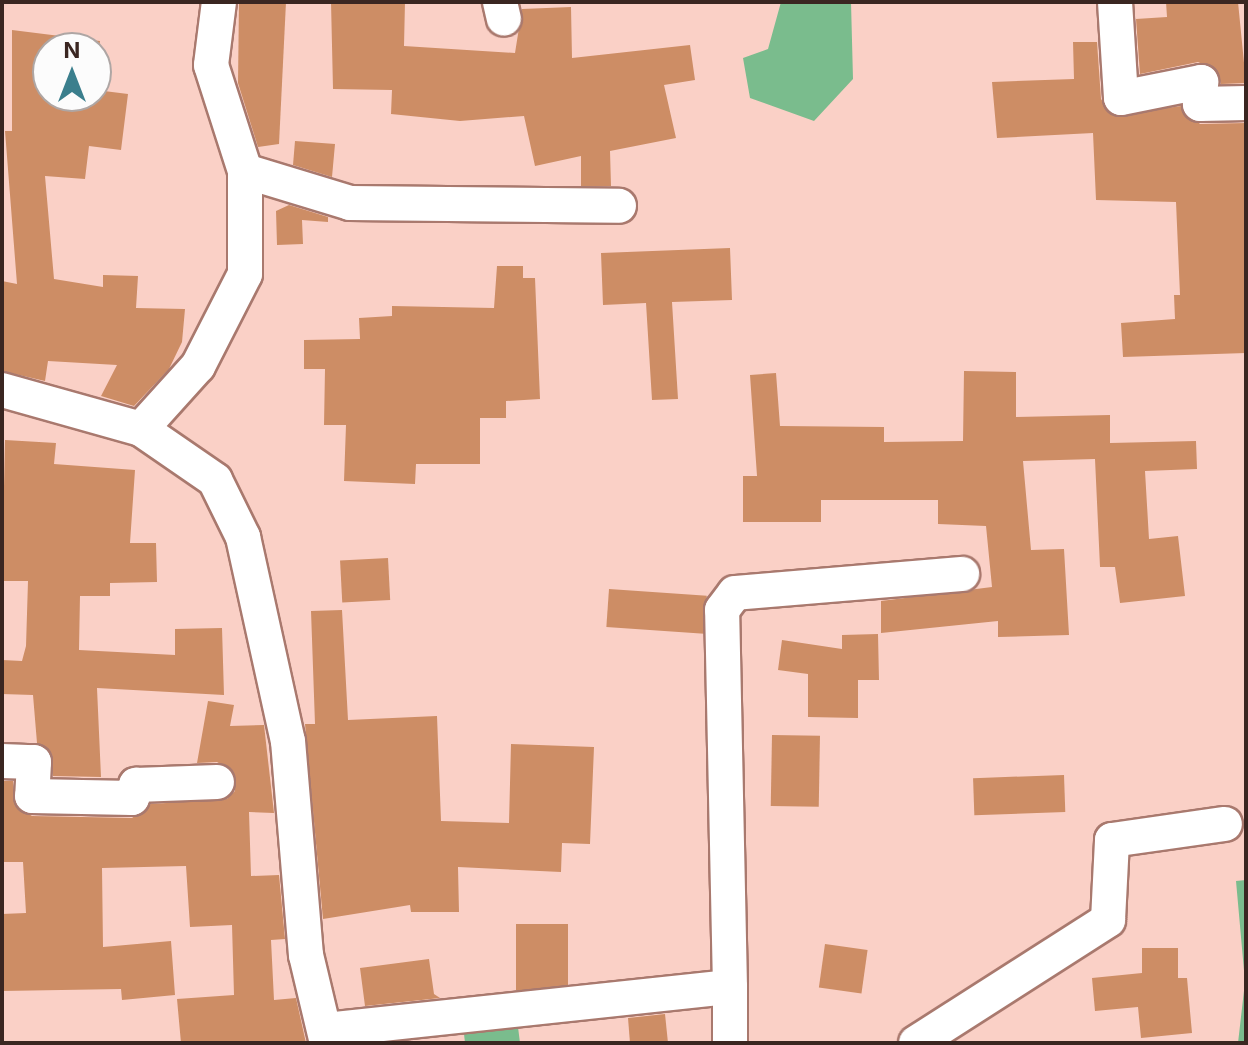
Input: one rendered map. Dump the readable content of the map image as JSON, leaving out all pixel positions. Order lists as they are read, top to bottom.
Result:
{
  "north": "top"
}
